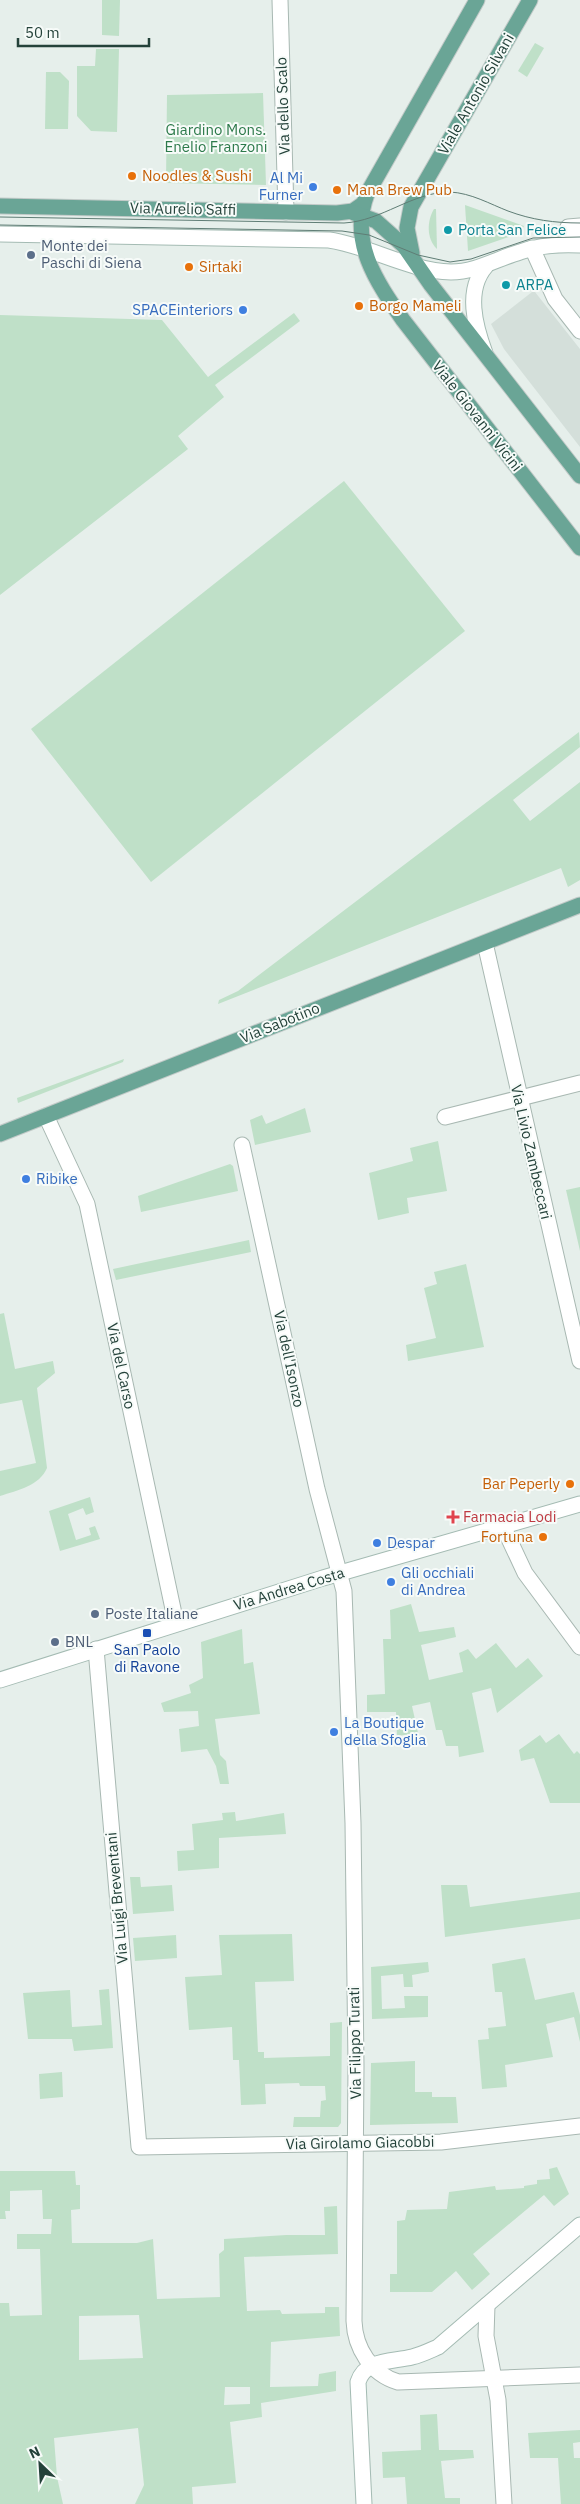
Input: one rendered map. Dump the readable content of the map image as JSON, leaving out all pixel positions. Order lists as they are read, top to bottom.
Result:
{
  "streets": {
    "main road": [
      "Viale Antonio Silvani",
      "Via Aurelio Saffi",
      "Viale Giovanni Vicini",
      "Via Sabotino"
    ],
    "street": [
      "Via dello Scalo",
      "Via Livio Zambeccari",
      "Via dell'Isonzo",
      "Via del Carso",
      "Via Andrea Costa",
      "Via Luigi Breventani",
      "Via Filippo Turati",
      "Via Girolamo Giacobbi"
    ]
  },
  "crossings": [
    ["Viale Antonio Silvani", "Via Aurelio Saffi"],
    ["Via dello Scalo", "Via Aurelio Saffi"],
    ["Via Aurelio Saffi", "Viale Giovanni Vicini"],
    ["Via Sabotino", "Via Livio Zambeccari"],
    ["Via Sabotino", "Via del Carso"],
    ["Via dell'Isonzo", "Via Andrea Costa"],
    ["Via dell'Isonzo", "Via Filippo Turati"],
    ["Via del Carso", "Via Andrea Costa"],
    ["Via Andrea Costa", "Via Luigi Breventani"],
    ["Via Andrea Costa", "Via Filippo Turati"],
    ["Via Luigi Breventani", "Via Girolamo Giacobbi"],
    ["Via Filippo Turati", "Via Girolamo Giacobbi"]
  ],
  "parks": ["Giardino Mons. Enelio Franzoni"],
  "places": {
    "other": [
      "Noodles & Sushi",
      "Al Mi Furner",
      "Mana Brew Pub",
      "Porta San Felice",
      "Monte dei Paschi di Siena",
      "Sirtaki",
      "ARPA",
      "Borgo Mameli",
      "SPACEinteriors",
      "Ribike",
      "Bar Peperly",
      "Fortuna",
      "Despar",
      "Gli occhiali di Andrea",
      "Poste Italiane",
      "BNL",
      "La Boutique della Sfoglia"
    ],
    "health": ["Farmacia Lodi"],
    "transit": ["San Paolo di Ravone"]
  },
  "scale_bar": "50 m",
  "north": "top left"
}
